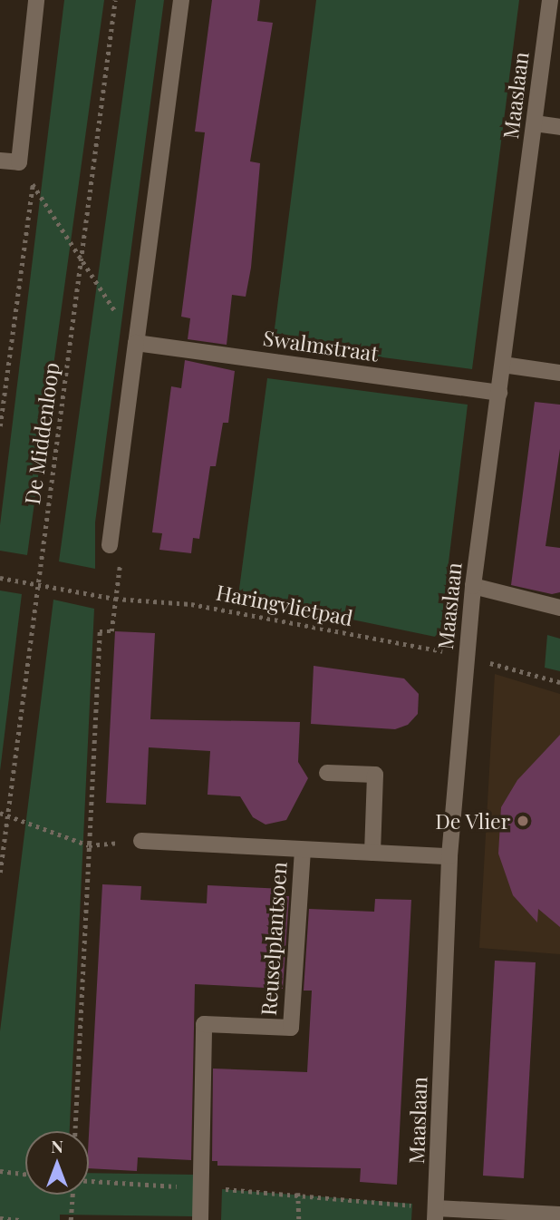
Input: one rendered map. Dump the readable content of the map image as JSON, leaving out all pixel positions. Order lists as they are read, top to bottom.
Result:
{
  "streets": {
    "street": ["Maaslaan", "Swalmstraat", "Reuselplantsoen"],
    "path": ["De Middenloop", "Haringvlietpad"]
  },
  "crossings": [
    ["Maaslaan", "Swalmstraat"],
    ["Maaslaan", "Haringvlietpad"],
    ["Maaslaan", "Reuselplantsoen"],
    ["De Middenloop", "Haringvlietpad"]
  ],
  "places": ["De Vlier"],
  "north": "top"
}
